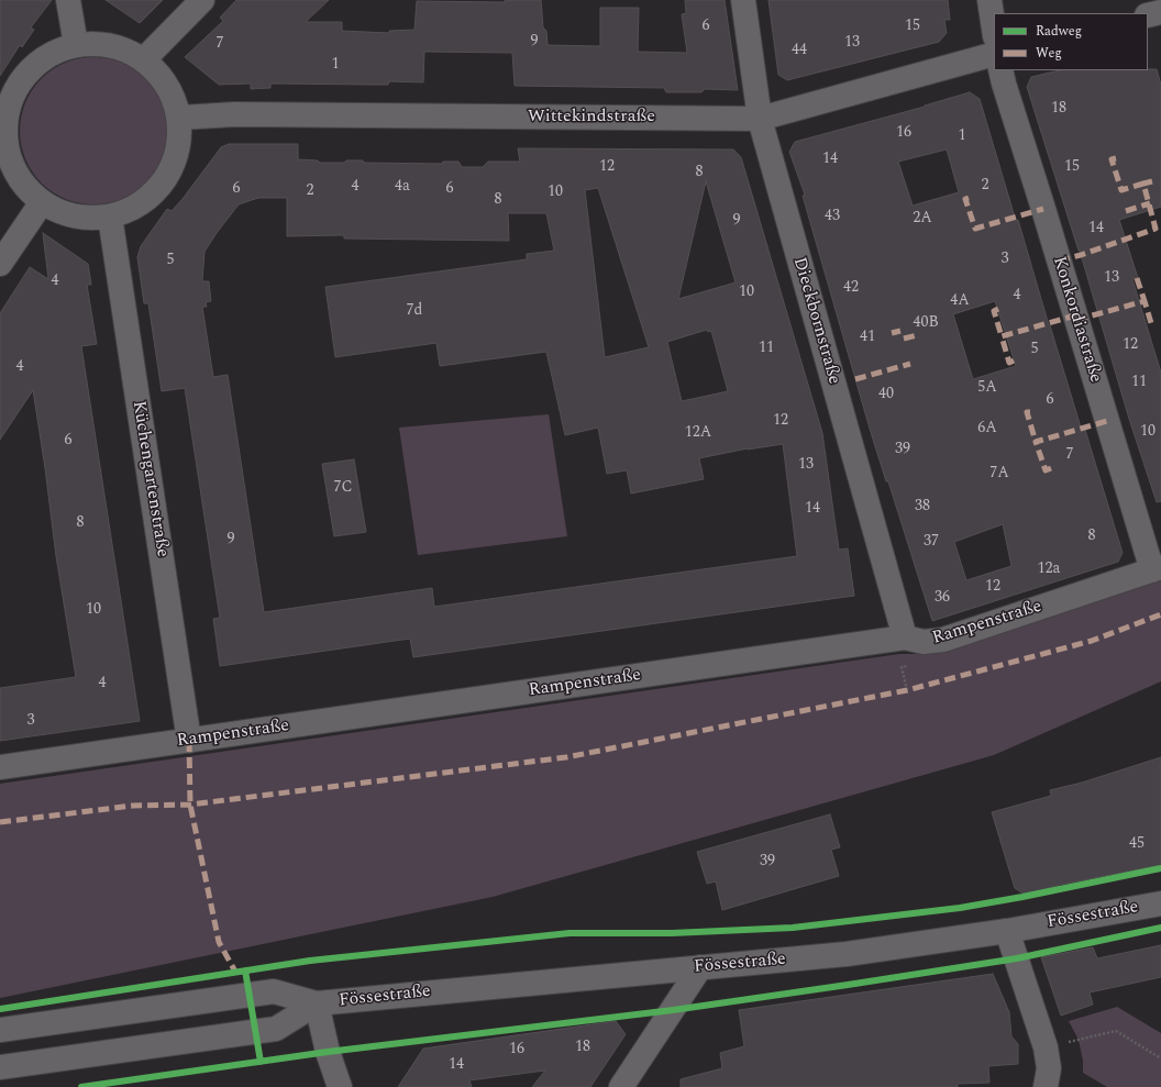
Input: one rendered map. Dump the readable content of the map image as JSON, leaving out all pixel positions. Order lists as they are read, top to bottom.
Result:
{
  "streets": {
    "street": [
      "Wittekindstraße",
      "Konkordiastraße",
      "Dieckbornstraße",
      "Küchengartenstraße",
      "Rampenstraße",
      "Fössestraße"
    ]
  },
  "crossings": [
    ["Wittekindstraße", "Dieckbornstraße"],
    ["Konkordiastraße", "Rampenstraße"],
    ["Dieckbornstraße", "Rampenstraße"],
    ["Küchengartenstraße", "Rampenstraße"]
  ],
  "house_numbers": [
    "6",
    "15",
    "9",
    "13",
    "7",
    "44",
    "1",
    "18",
    "16",
    "1",
    "14",
    "12",
    "15",
    "8",
    "2",
    "4",
    "4a",
    "6",
    "6",
    "2",
    "10",
    "8",
    "43",
    "2A",
    "9",
    "14",
    "3",
    "5",
    "13",
    "4",
    "42",
    "10",
    "4",
    "4A",
    "7d",
    "40B",
    "41",
    "12",
    "11",
    "5",
    "4",
    "11",
    "5A",
    "40",
    "6",
    "12",
    "6A",
    "10",
    "12A",
    "6",
    "39",
    "7",
    "13",
    "7A",
    "7C",
    "38",
    "14",
    "8",
    "8",
    "9",
    "37",
    "12a",
    "12",
    "36",
    "10",
    "4",
    "3",
    "45",
    "39",
    "18",
    "16",
    "14"
  ],
  "legend": ["Radweg", "Weg"]
}
